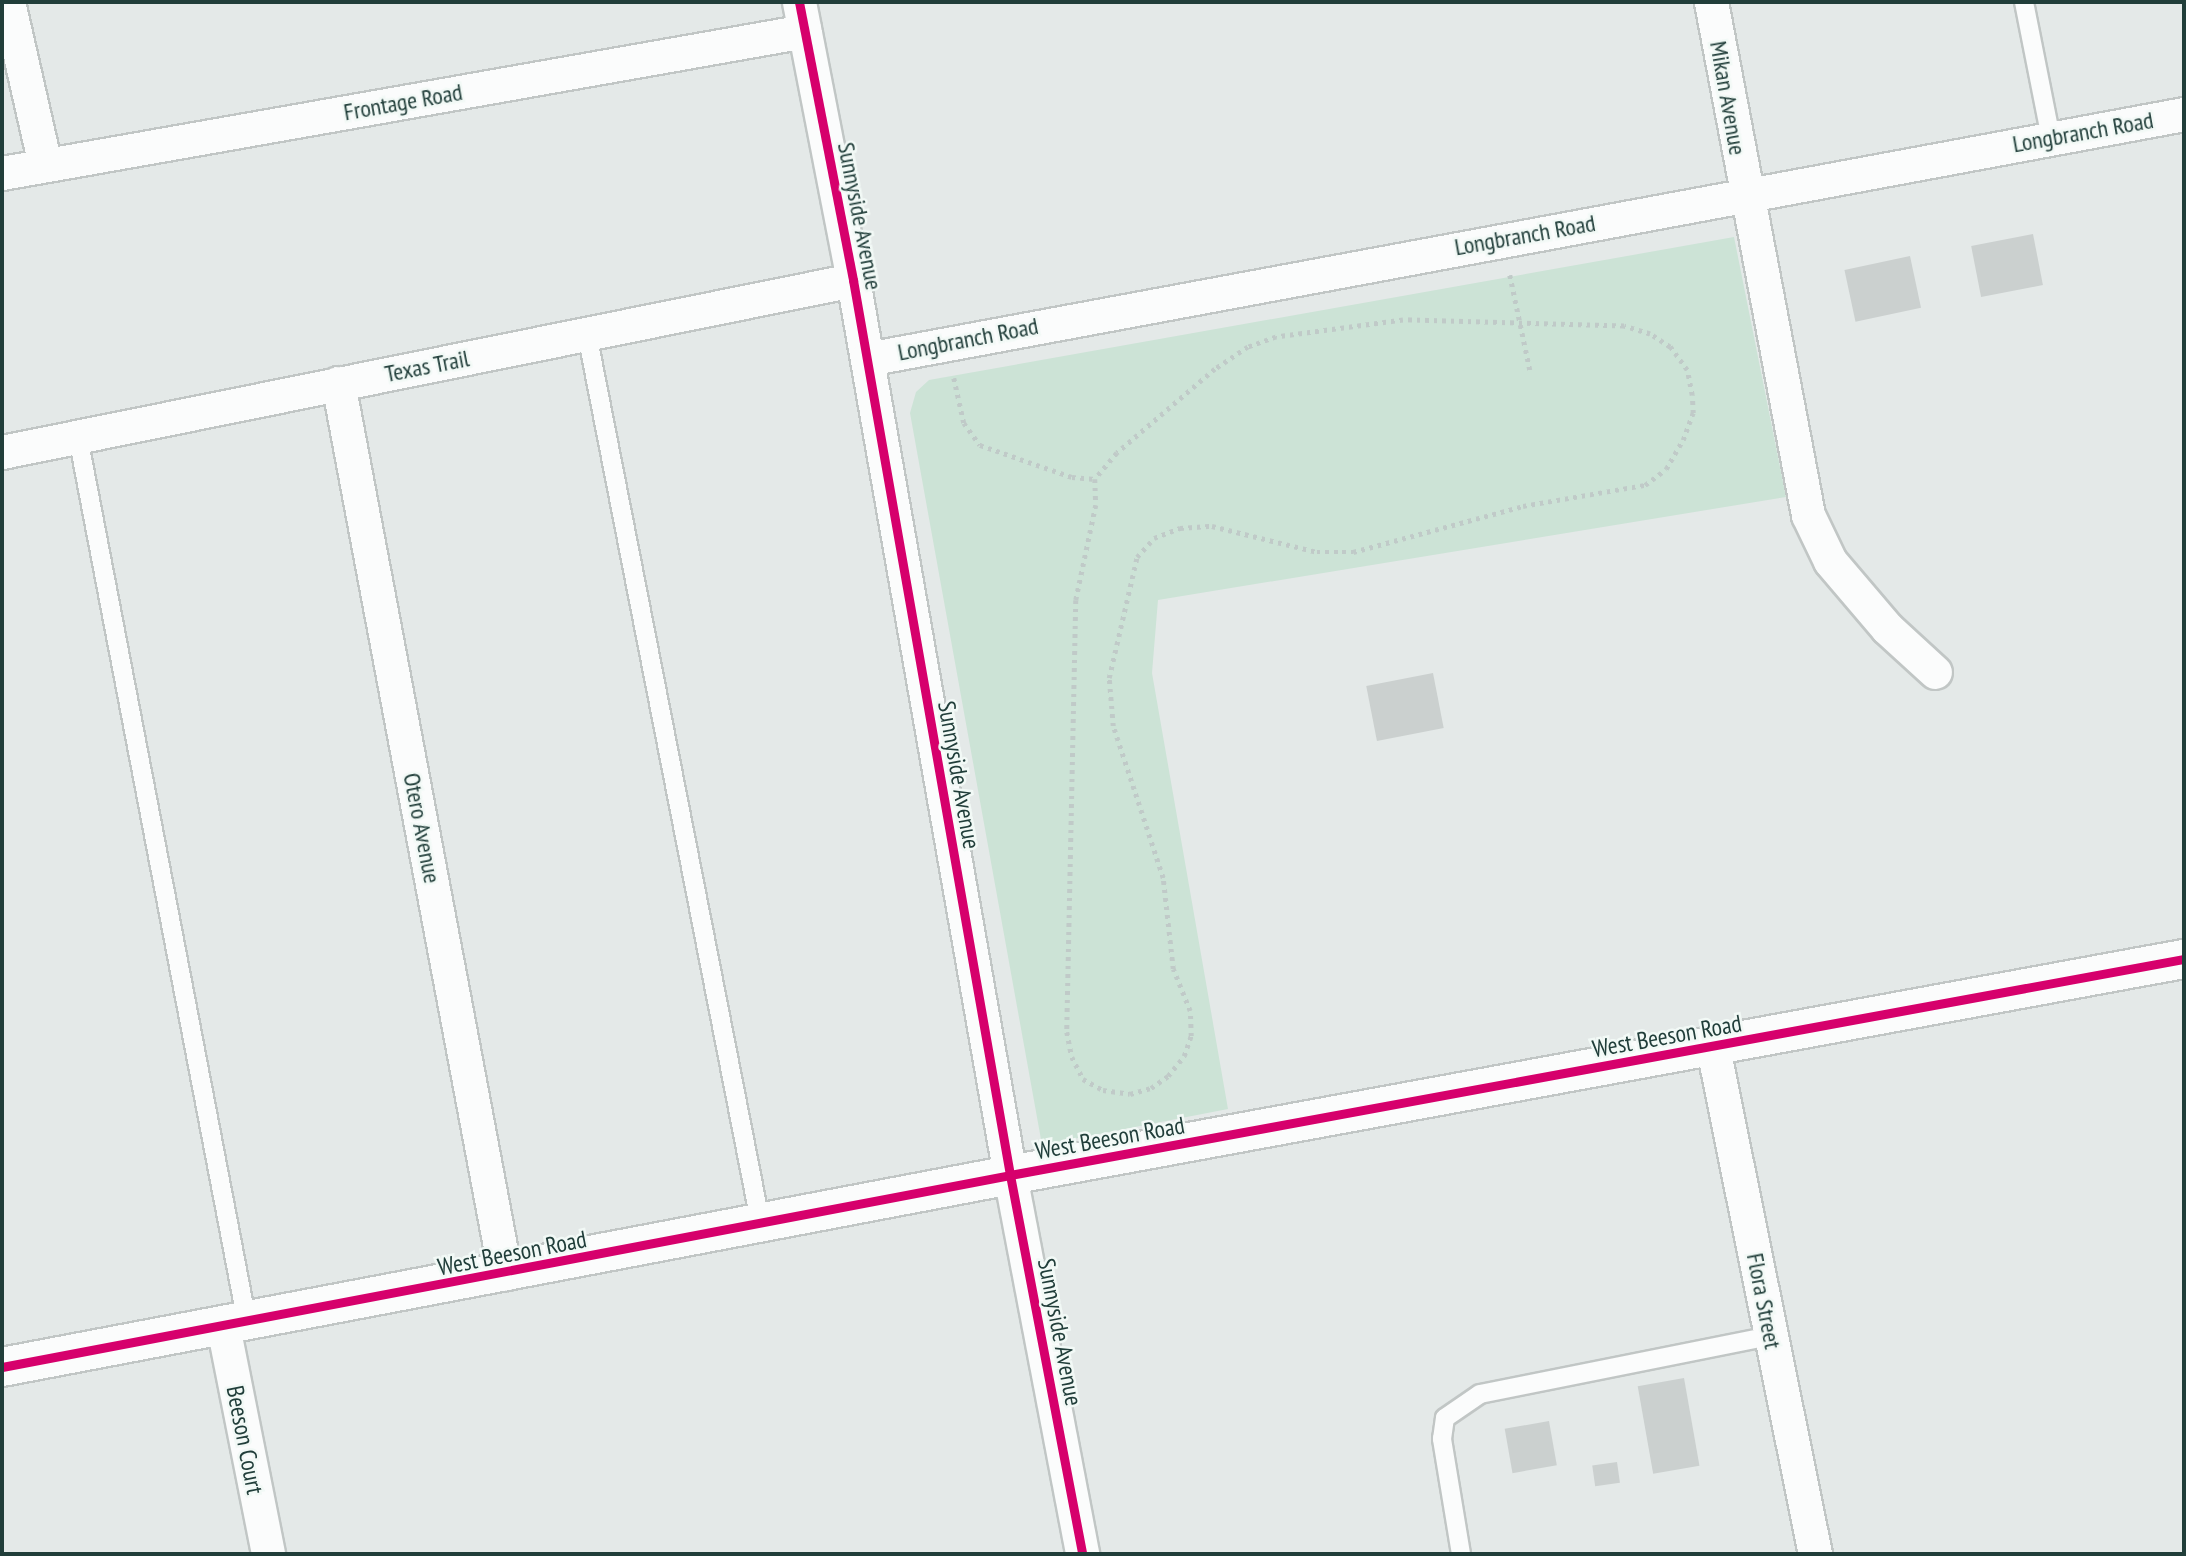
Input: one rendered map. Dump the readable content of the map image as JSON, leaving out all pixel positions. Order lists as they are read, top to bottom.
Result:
{
  "streets": {
    "street": [
      "Mikan Avenue",
      "Frontage Road",
      "Longbranch Road",
      "Sunnyside Avenue",
      "Texas Trail",
      "Otero Avenue",
      "West Beeson Road",
      "Flora Street",
      "Beeson Court"
    ]
  },
  "crossings": [
    ["Mikan Avenue", "Longbranch Road"],
    ["Frontage Road", "Sunnyside Avenue"],
    ["Longbranch Road", "Sunnyside Avenue"],
    ["Sunnyside Avenue", "Texas Trail"],
    ["Sunnyside Avenue", "West Beeson Road"],
    ["Texas Trail", "Otero Avenue"],
    ["Otero Avenue", "West Beeson Road"],
    ["West Beeson Road", "Flora Street"],
    ["West Beeson Road", "Beeson Court"]
  ]
}
